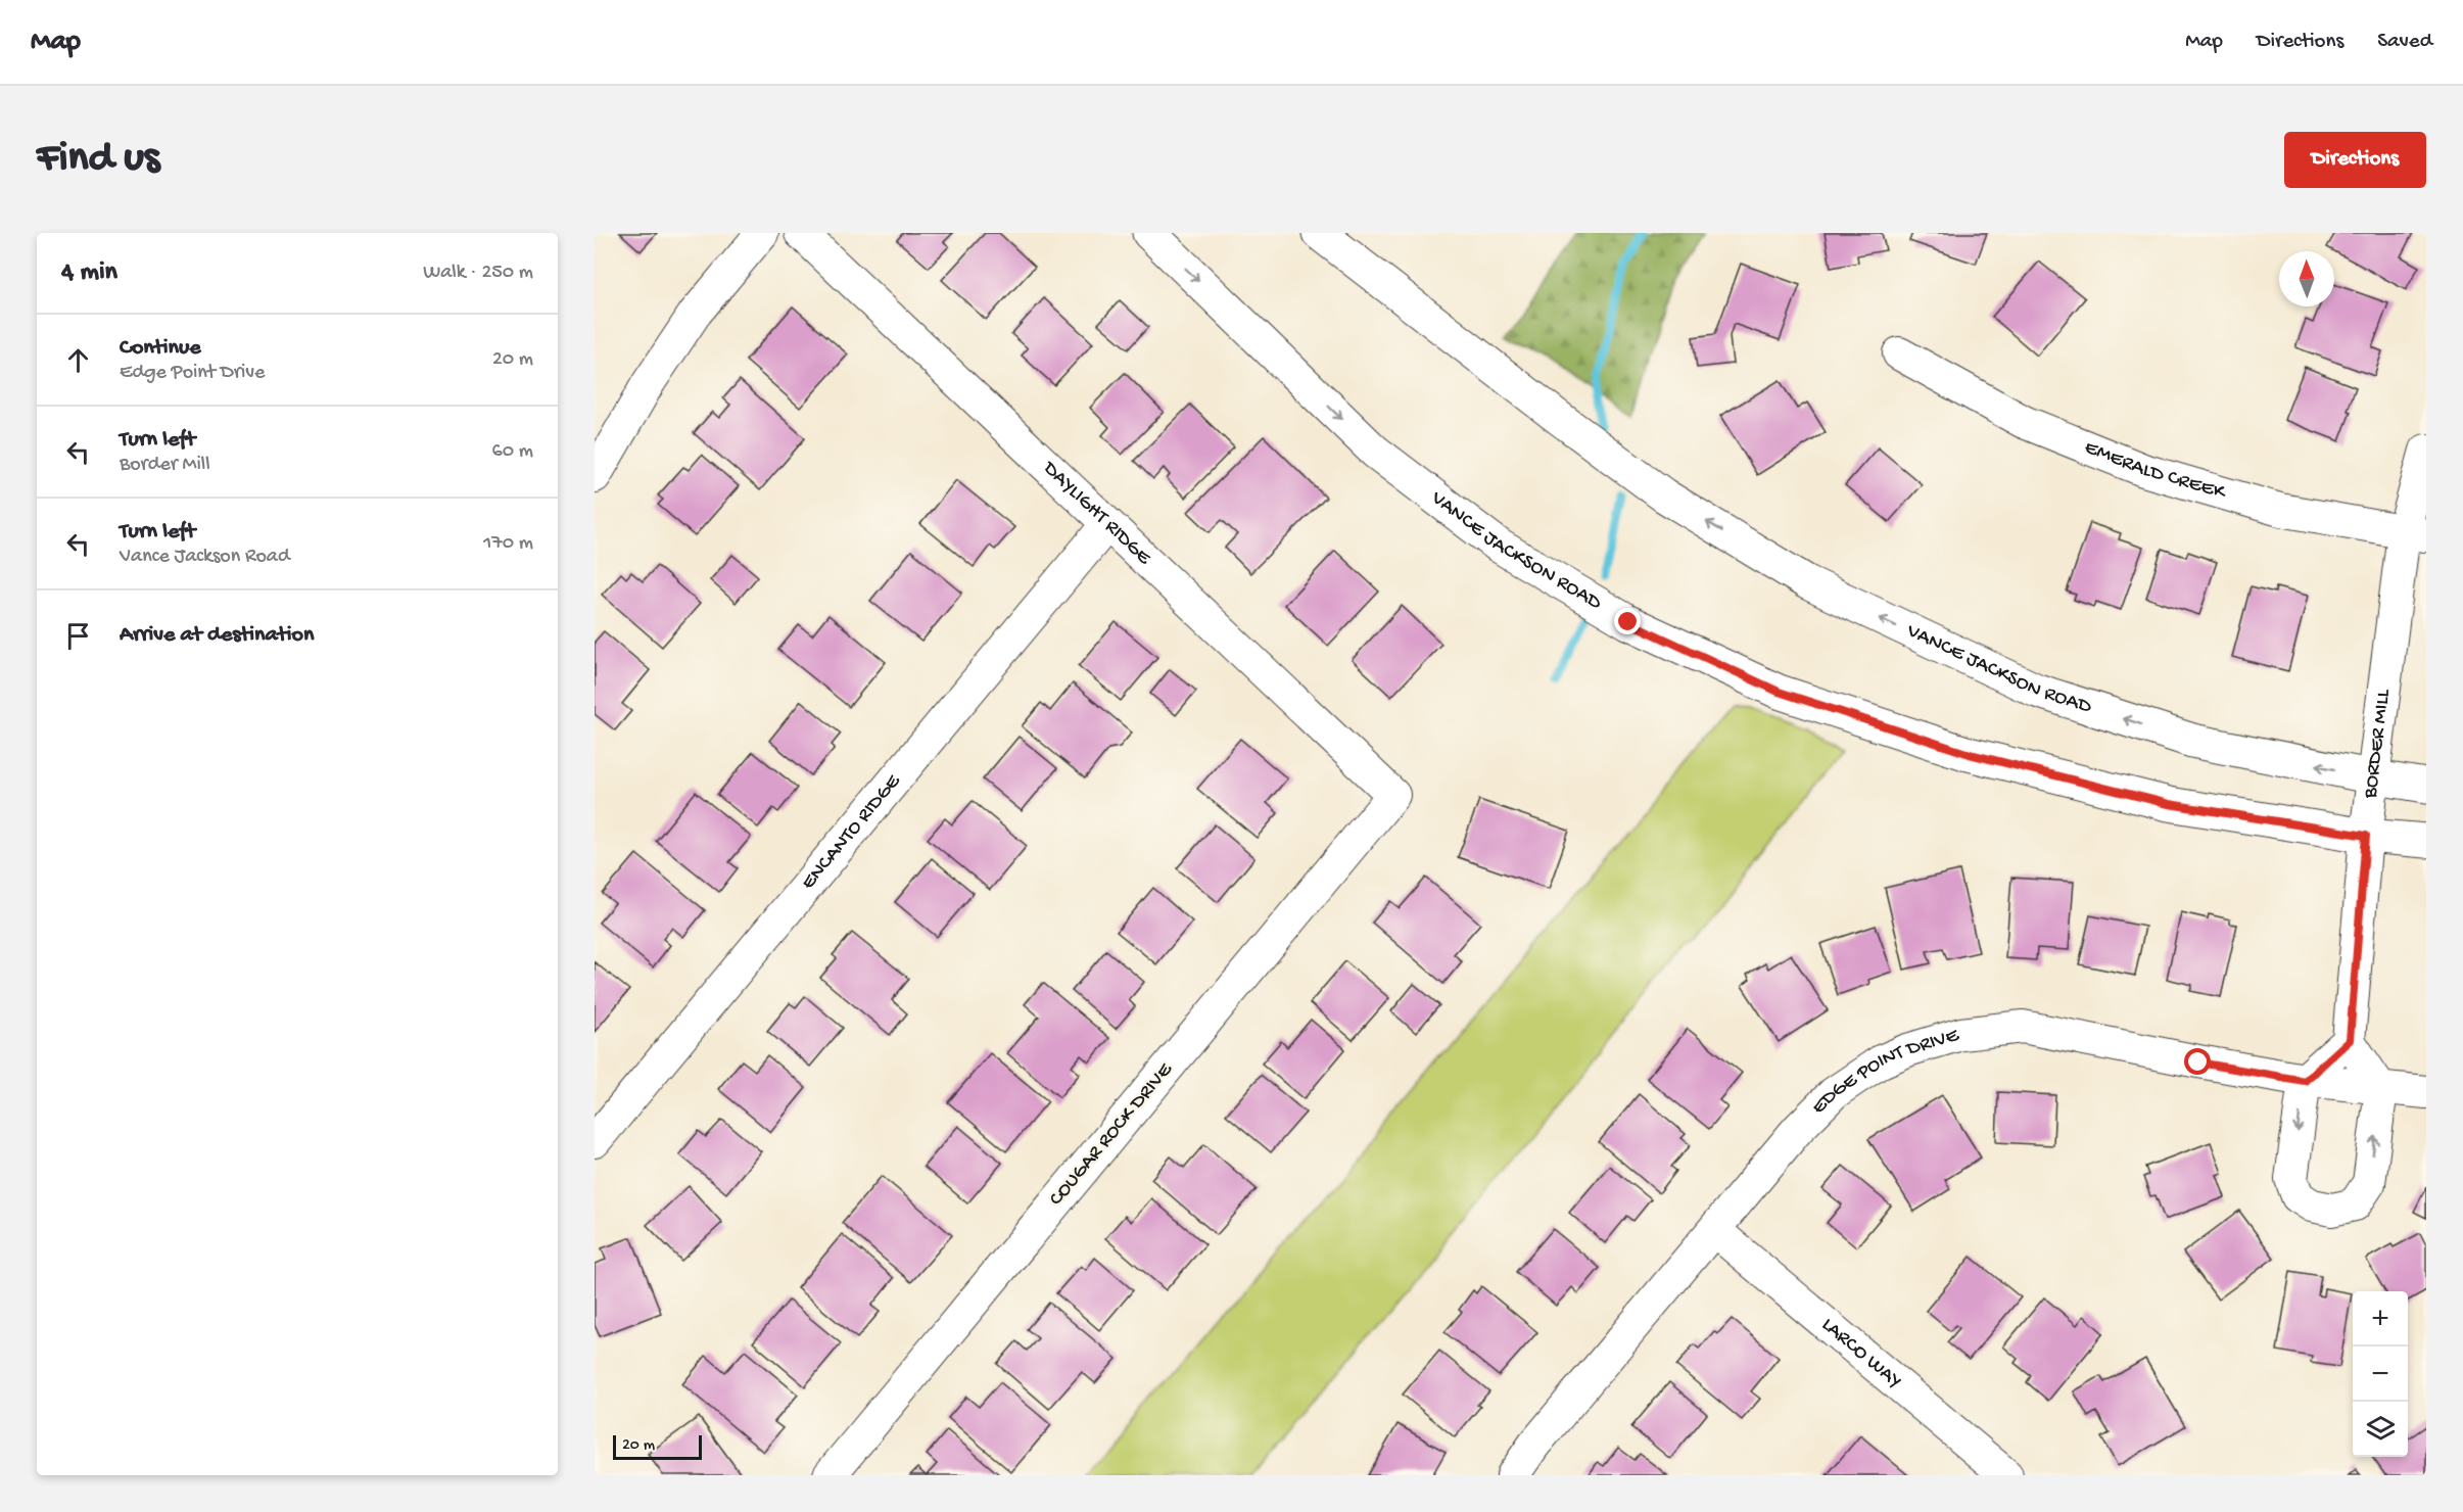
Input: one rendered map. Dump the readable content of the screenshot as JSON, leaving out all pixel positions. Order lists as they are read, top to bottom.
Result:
{
  "streets": {
    "main road": ["VANCE JACKSON ROAD"],
    "street": [
      "EMERALD CREEK",
      "DAYLIGHT RIDGE",
      "BORDER MILL",
      "ENCANTO RIDGE",
      "EDGE POINT DRIVE",
      "COUGAR ROCK DRIVE",
      "LARCO WAY"
    ]
  },
  "crossings": [
    ["EMERALD CREEK", "BORDER MILL"],
    ["DAYLIGHT RIDGE", "ENCANTO RIDGE"],
    ["DAYLIGHT RIDGE", "COUGAR ROCK DRIVE"],
    ["VANCE JACKSON ROAD", "BORDER MILL"],
    ["EDGE POINT DRIVE", "LARCO WAY"]
  ],
  "scale_bar": "20 m",
  "north": "top",
  "page": {
    "header": "Map",
    "nav": ["Map", "Directions", "Saved"],
    "buttons": "Directions",
    "title": "Find us",
    "heading": ["4 min", "Walk · 250 m"],
    "list": [
      ["Continue", "Edge Point Drive", "20 m"],
      ["Turn left", "Border Mill", "60 m"],
      ["Turn left", "Vance Jackson Road", "170 m"],
      "Arrive at destination"
    ],
    "map_buttons": ["+", "−"],
    "scale": "20 m"
  }
}
